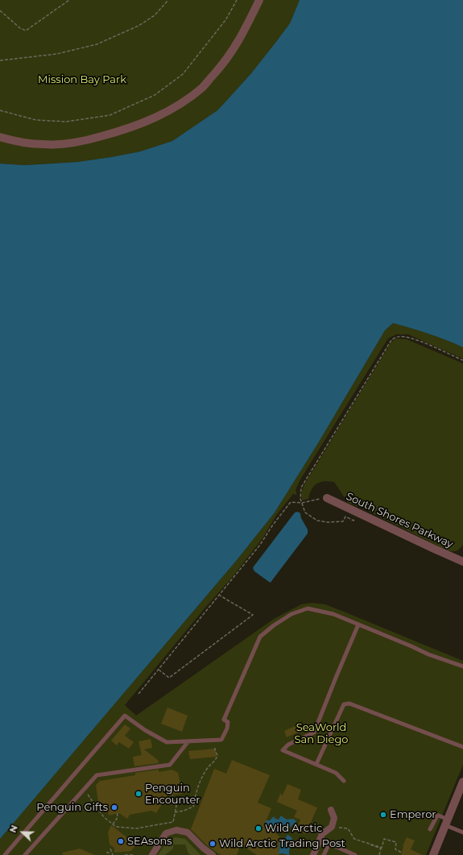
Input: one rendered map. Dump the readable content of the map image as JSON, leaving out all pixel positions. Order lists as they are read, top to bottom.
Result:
{
  "streets": {
    "street": ["South Shores Parkway"]
  },
  "parks": ["Mission Bay Park", "SeaWorld San Diego"],
  "places": [
    "Penguin Encounter",
    "Penguin Gifts",
    "Emperor",
    "Wild Arctic",
    "SEAsons",
    "Wild Arctic Trading Post"
  ],
  "north": "left"
}
